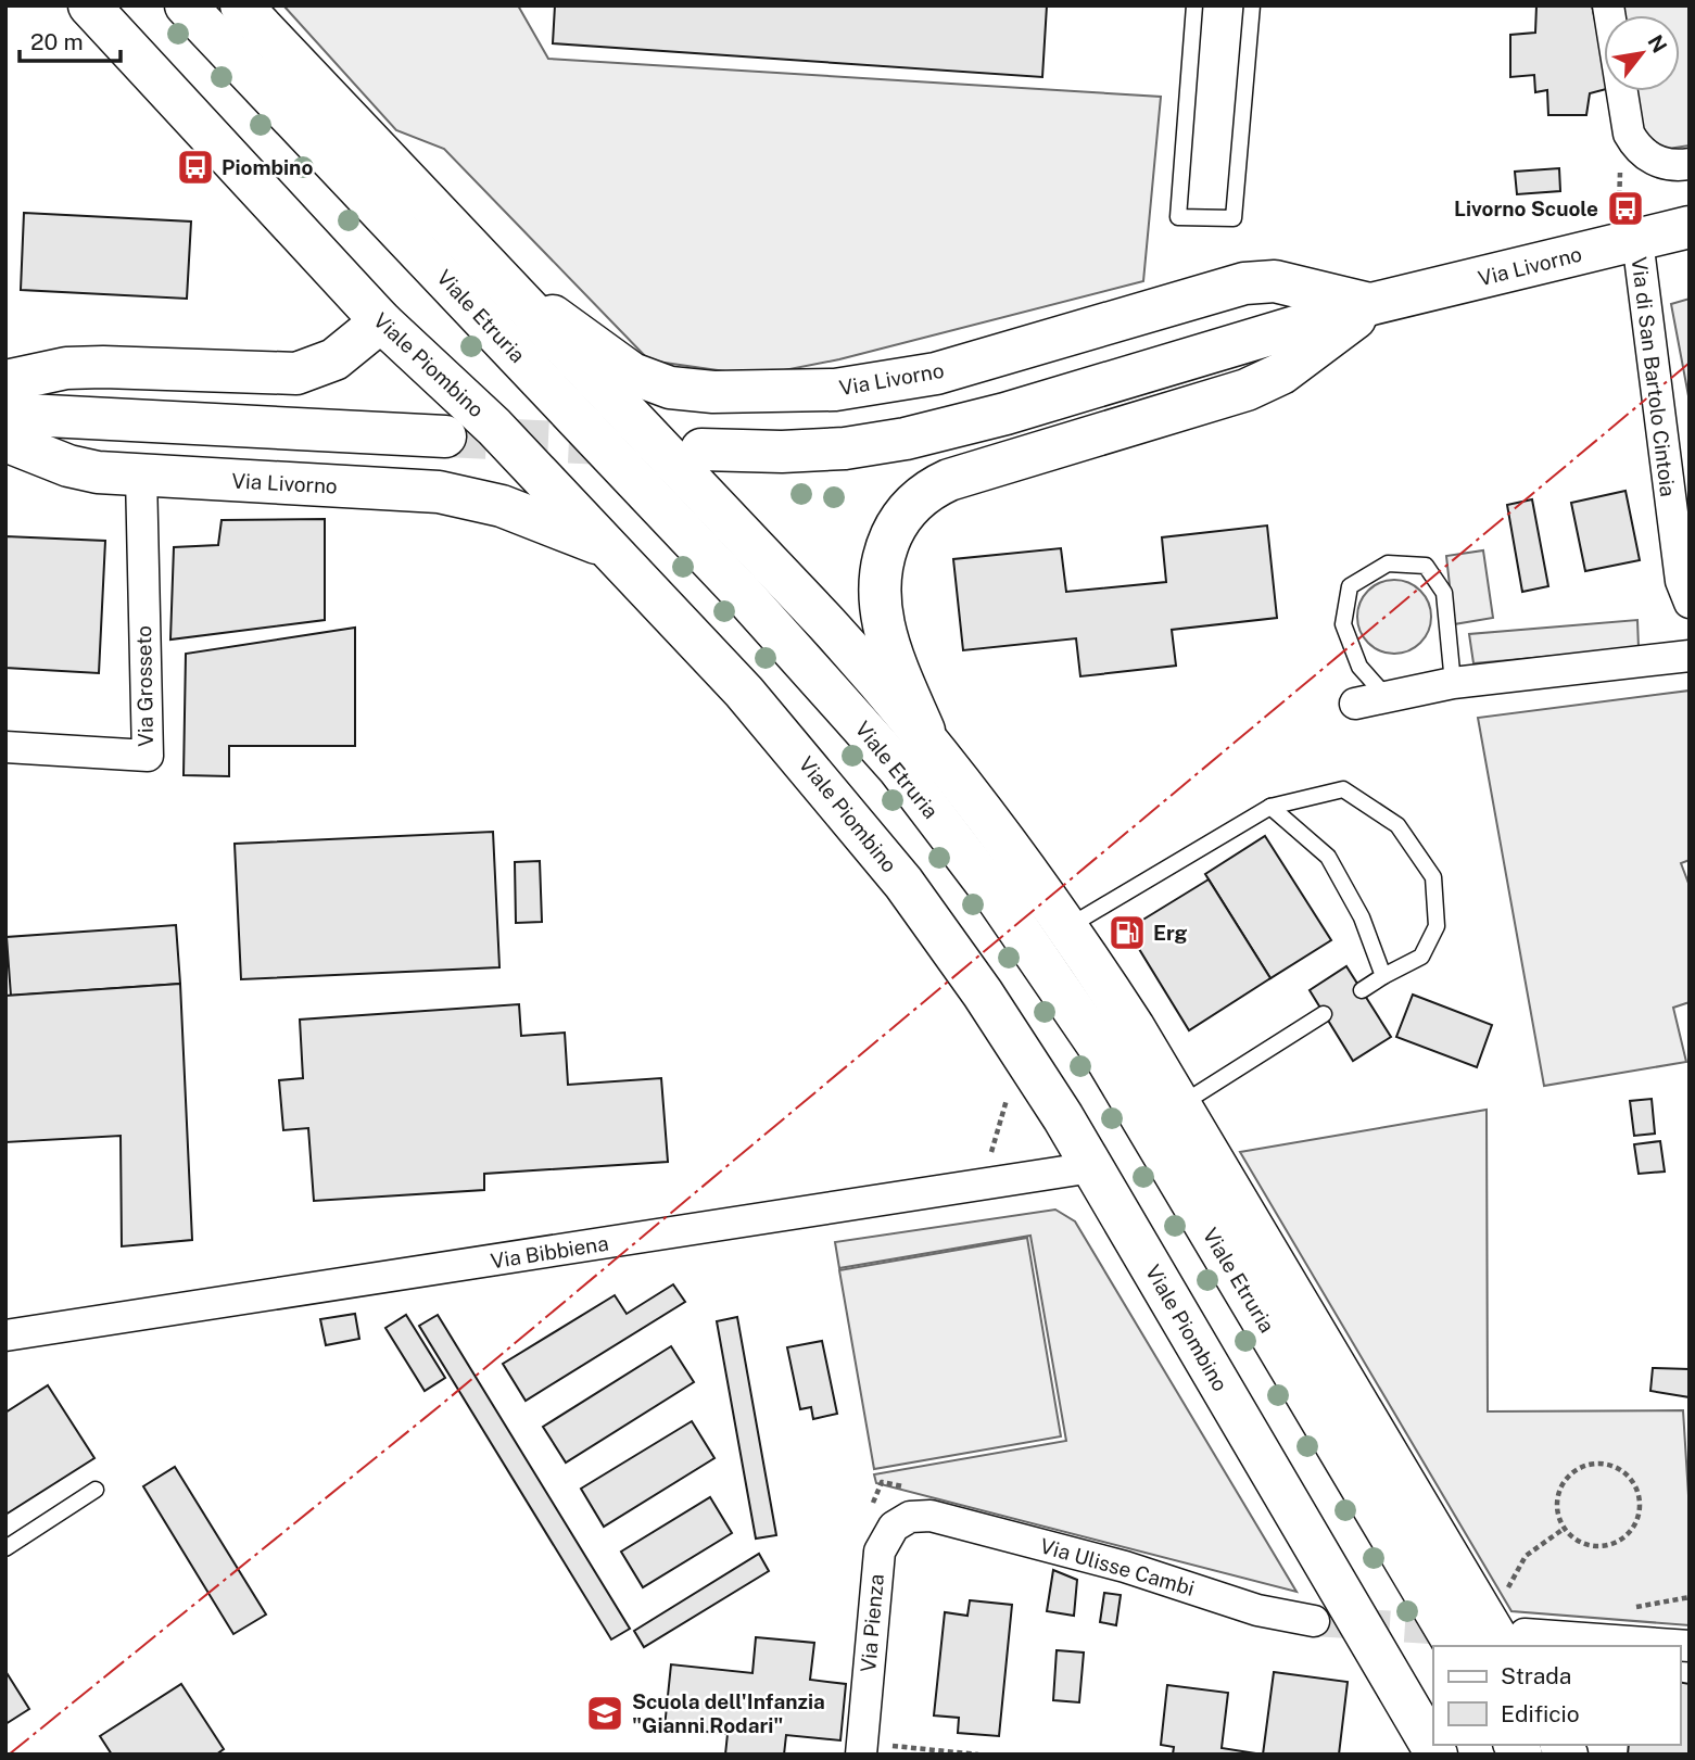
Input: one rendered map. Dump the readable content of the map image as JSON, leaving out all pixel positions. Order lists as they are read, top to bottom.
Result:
{
  "streets": {
    "street": [
      "Via Livorno",
      "Viale Etruria",
      "Viale Piombino",
      "Via di San Bartolo Cintoia",
      "Via Grosseto",
      "Via Bibbiena",
      "Via Ulisse Cambi",
      "Via Pienza"
    ]
  },
  "crossings": [
    ["Via Livorno", "Viale Etruria"],
    ["Via Livorno", "Viale Piombino"],
    ["Via Livorno", "Via di San Bartolo Cintoia"],
    ["Via Livorno", "Via Grosseto"],
    ["Viale Piombino", "Via Bibbiena"],
    ["Via Ulisse Cambi", "Via Pienza"]
  ],
  "places": {
    "bus stop": ["Piombino", "Livorno Scuole"],
    "fuel station": ["Erg"],
    "school or university": ["Scuola dell'Infanzia \"Gianni Rodari\""]
  },
  "legend": ["Strada", "Edificio"],
  "scale_bar": "20 m",
  "north": "top right"
}
